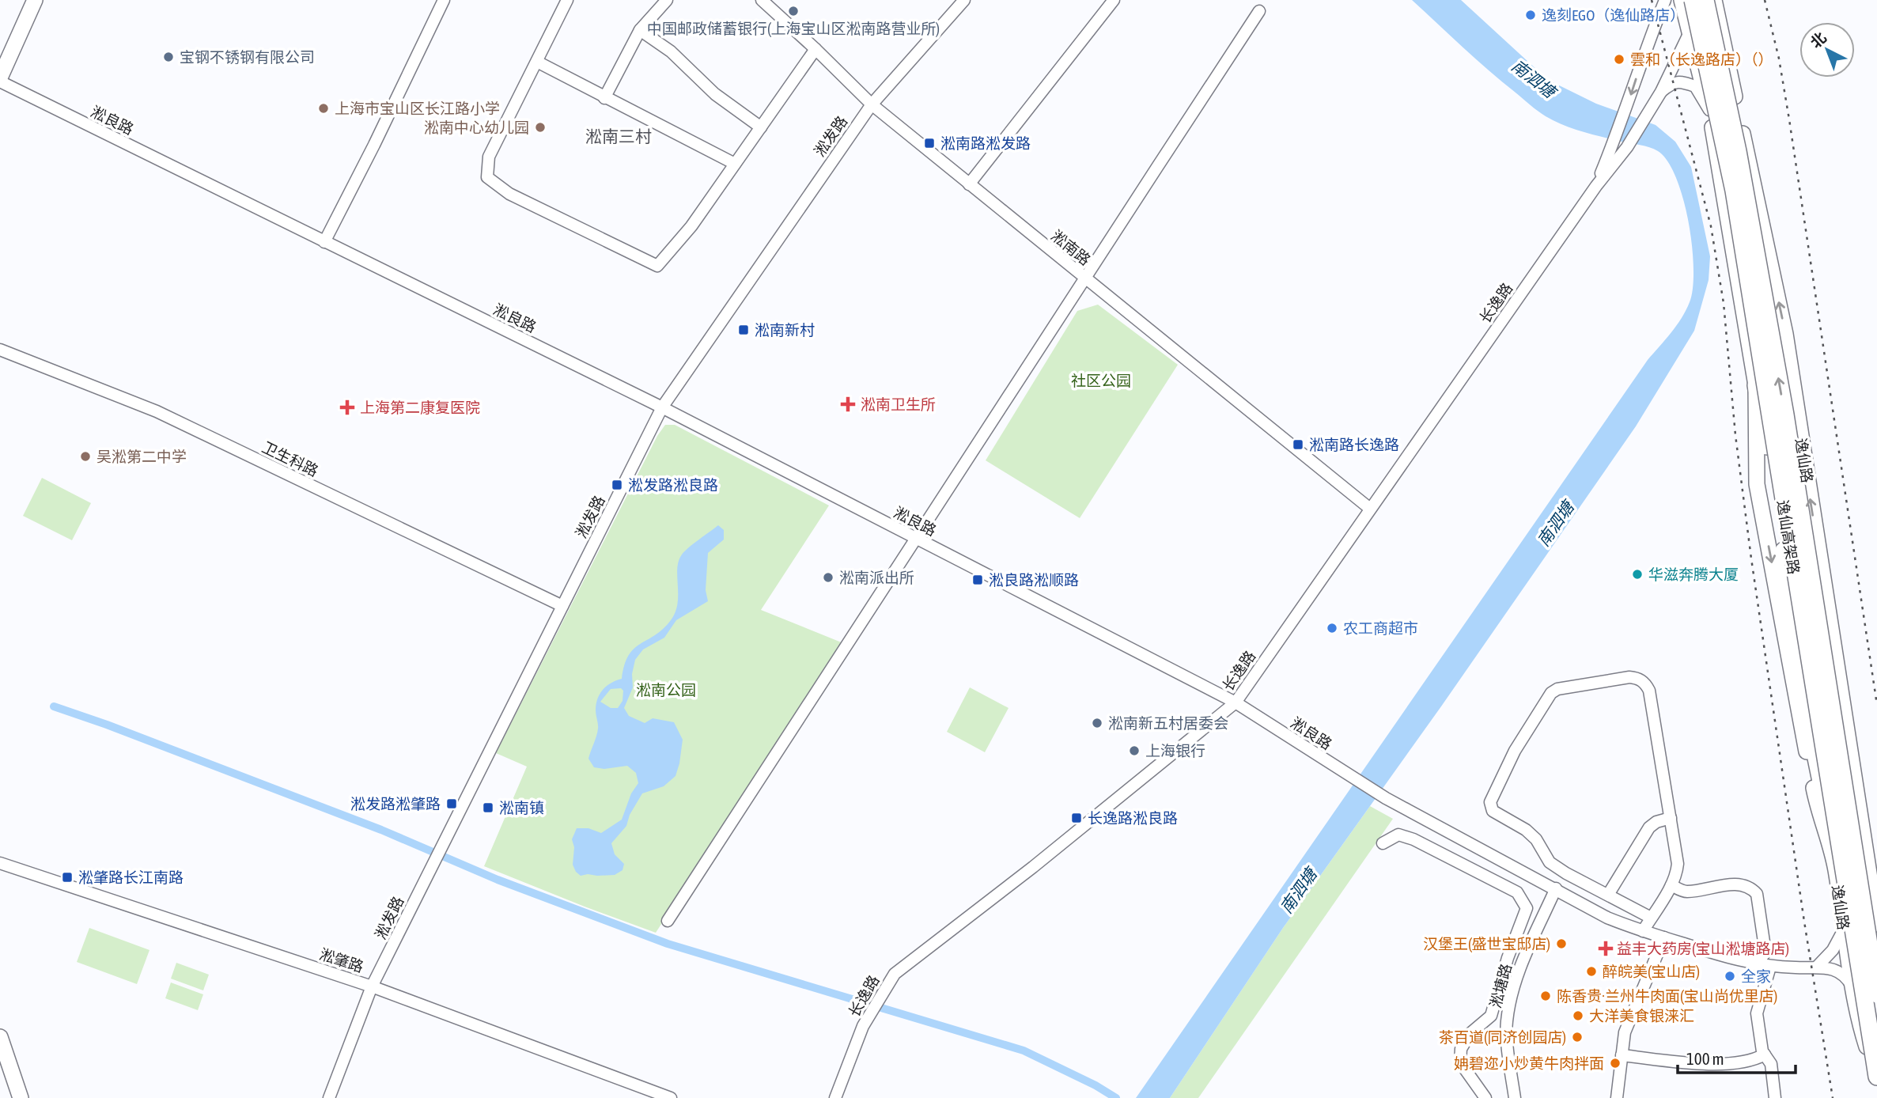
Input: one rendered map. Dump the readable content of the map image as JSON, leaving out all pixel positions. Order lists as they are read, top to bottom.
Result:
{
  "streets": {
    "highway": ["逸仙高架路"],
    "main road": ["逸仙路"],
    "street": [
      "淞良路",
      "淞发路",
      "淞南路",
      "长逸路",
      "卫生科路",
      "淞肇路",
      "淞塘路"
    ]
  },
  "crossings": [
    ["淞良路", "淞发路"],
    ["淞良路", "长逸路"],
    ["淞良路", "逸仙路"],
    ["淞良路", "淞塘路"],
    ["淞发路", "淞南路"],
    ["淞发路", "卫生科路"],
    ["淞发路", "淞肇路"],
    ["淞南路", "长逸路"],
    ["长逸路", "逸仙路"],
    ["逸仙路", "逸仙高架路"]
  ],
  "districts": ["淞南三村"],
  "water": ["南泗塘"],
  "parks": ["社区公园", "淞南公园"],
  "places": {
    "other": [
      "中国邮政储蓄银行(上海宝山区淞南路营业所)",
      "逸刻EGO（逸仙路店）",
      "宝钢不锈钢有限公司",
      "雲和（长逸路店）（）",
      "上海市宝山区长江路小学",
      "淞南中心幼儿园",
      "吴淞第二中学",
      "华滋奔腾大厦",
      "淞南派出所",
      "农工商超市",
      "淞南新五村居委会",
      "上海银行",
      "汉堡王(盛世宝邸店)",
      "醉皖美(宝山店)",
      "全家",
      "陈香贵·兰州牛肉面(宝山尚优里店)",
      "大洋美食银涞汇",
      "茶百道(同济创园店)",
      "姌碧迩小炒黄牛肉拌面"
    ],
    "transit": [
      "淞南路淞发路",
      "淞南新村",
      "淞南路长逸路",
      "淞发路淞良路",
      "淞良路淞顺路",
      "淞发路淞肇路",
      "淞南镇",
      "长逸路淞良路",
      "淞肇路长江南路"
    ],
    "health": ["淞南卫生所", "上海第二康复医院", "益丰大药房(宝山淞塘路店)"]
  },
  "scale_bar": "100 m",
  "north": "top left"
}
